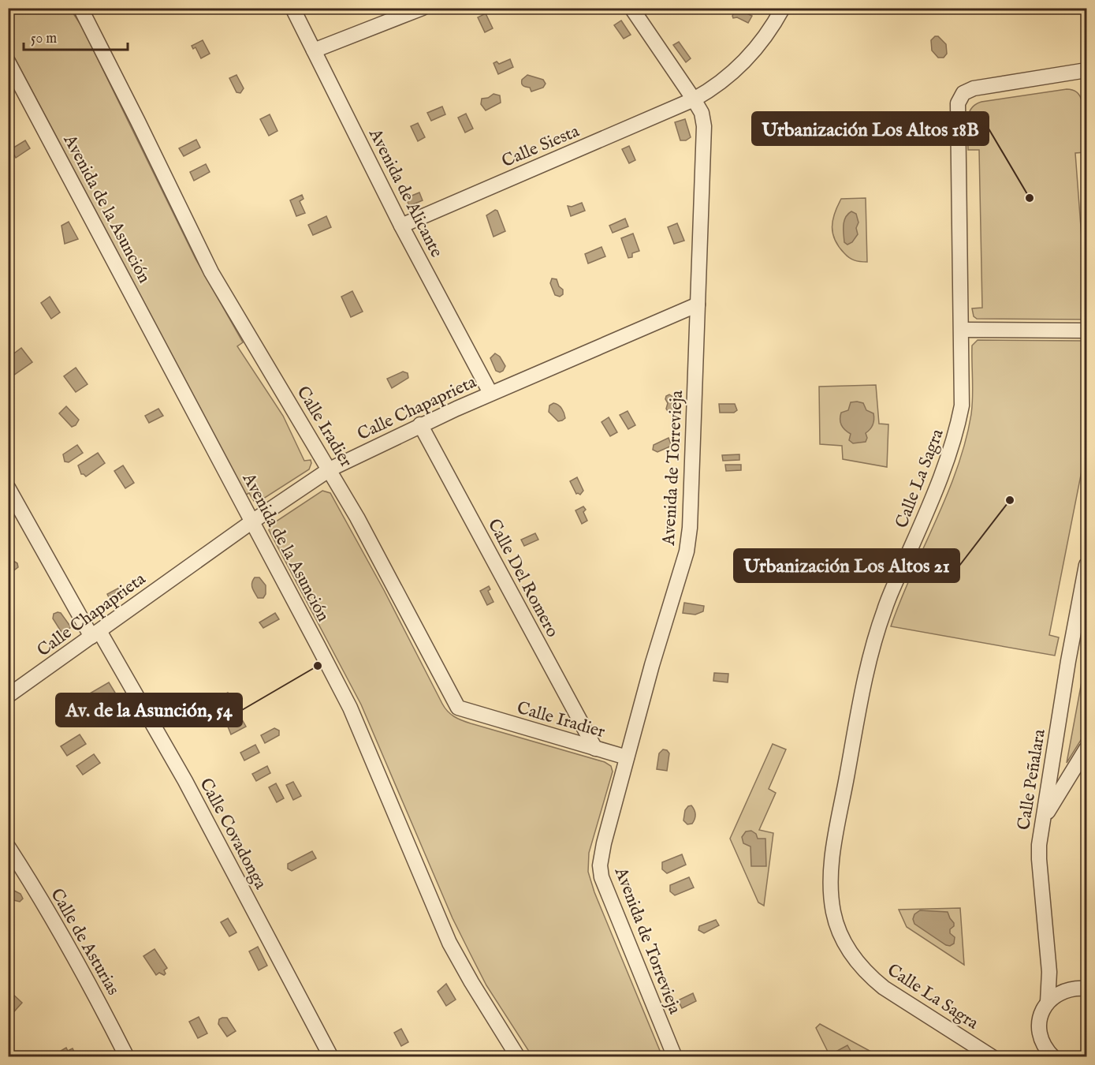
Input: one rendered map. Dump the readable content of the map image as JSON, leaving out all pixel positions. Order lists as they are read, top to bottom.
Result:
{
  "streets": {
    "street": [
      "Calle Siesta",
      "Avenida de Alicante",
      "Avenida de la Asunción",
      "Calle Chapaprieta",
      "Calle Iradier",
      "Avenida de Torrevieja",
      "Calle La Sagra",
      "Calle Del Romero",
      "Calle Peñalara",
      "Calle Covadonga",
      "Calle de Asturias"
    ]
  },
  "crossings": [
    ["Calle Siesta", "Avenida de Alicante"],
    ["Calle Siesta", "Avenida de Torrevieja"],
    ["Avenida de Alicante", "Calle Chapaprieta"],
    ["Avenida de la Asunción", "Calle Chapaprieta"],
    ["Calle Chapaprieta", "Calle Iradier"],
    ["Calle Chapaprieta", "Avenida de Torrevieja"],
    ["Calle Chapaprieta", "Calle Del Romero"],
    ["Calle Chapaprieta", "Calle Covadonga"],
    ["Calle Iradier", "Avenida de Torrevieja"],
    ["Calle Iradier", "Calle Del Romero"]
  ],
  "places": ["Urbanización Los Altos 18B", "Urbanización Los Altos 21", "Av. de la Asunción, 54"],
  "scale_bar": "50 m"
}
